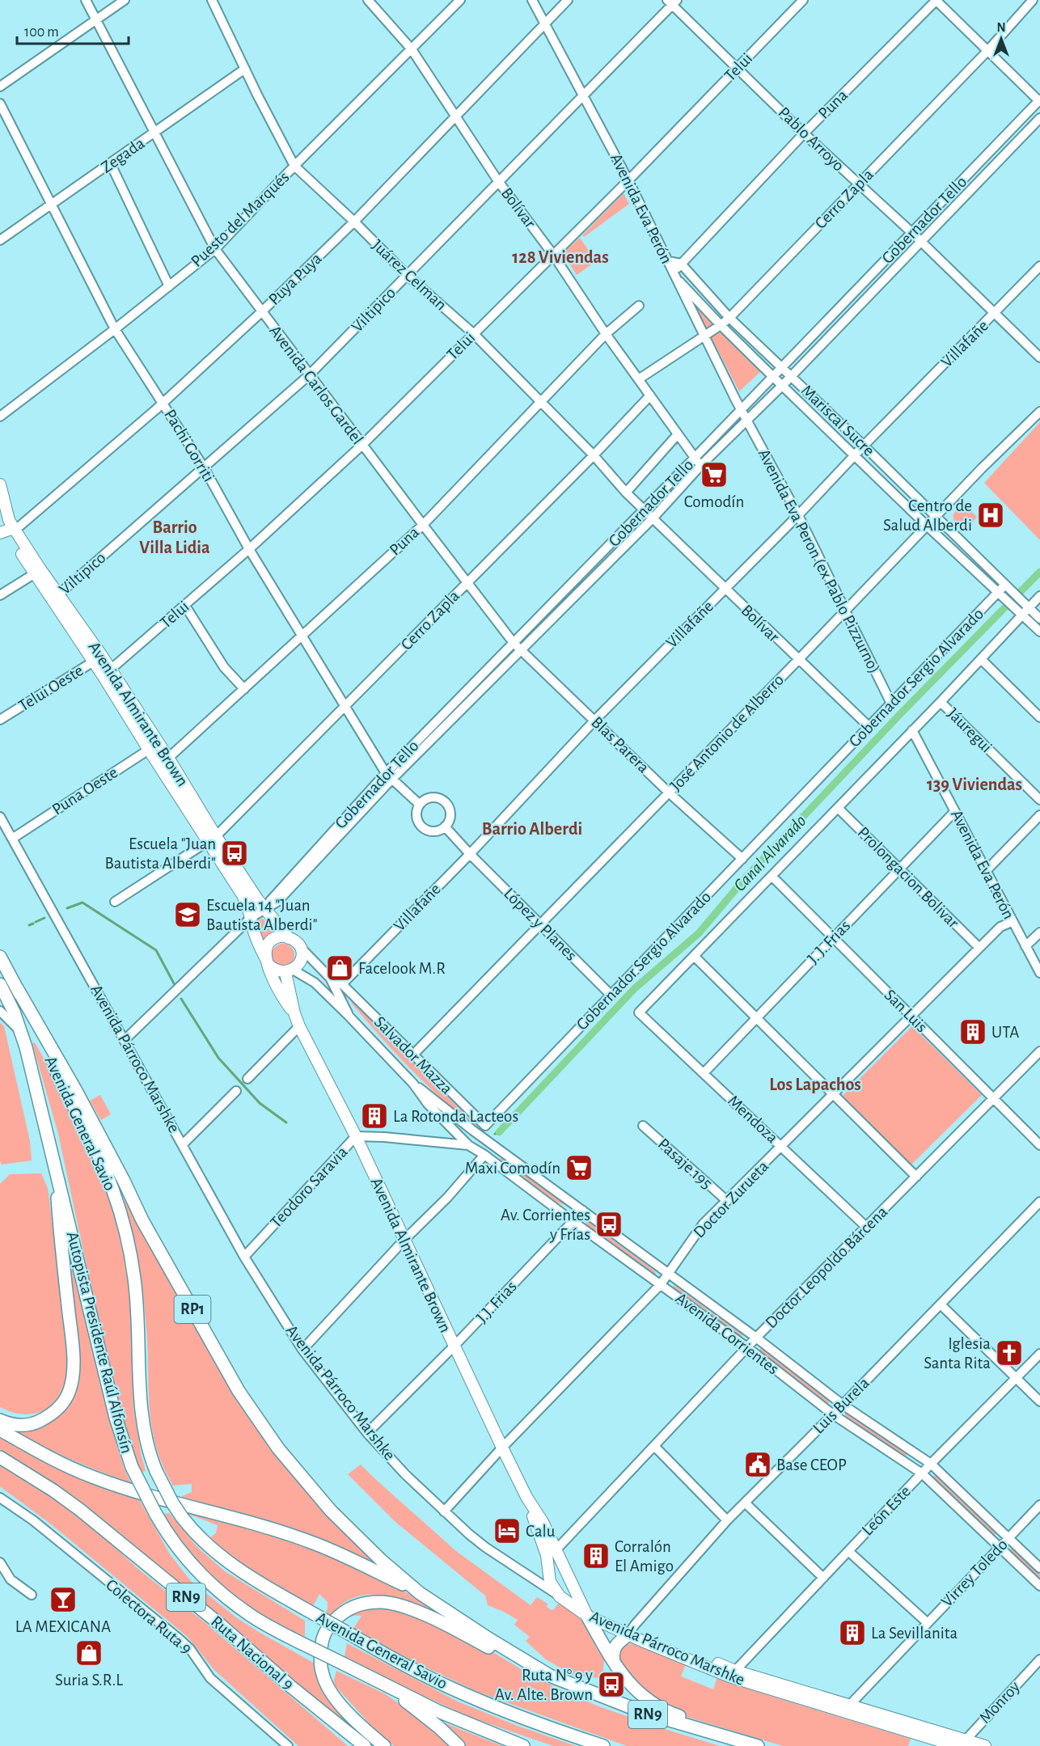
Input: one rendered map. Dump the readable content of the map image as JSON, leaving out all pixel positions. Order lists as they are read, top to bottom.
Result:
{
  "streets": {
    "highway": [
      "Avenida General Savio",
      "RP1",
      "Autopista Presidente Raúl Alfonsín",
      "RN9",
      "Ruta Nacional 9"
    ],
    "main road": ["Avenida Almirante Brown", "Avenida Párroco Marshke"],
    "street": [
      "Telui",
      "Puna",
      "Pablo Arroyo",
      "Zegada",
      "Cerro Zapla",
      "Bolívar",
      "Avenida Eva Perón",
      "Puesto del Marqués",
      "Gobernador Tello",
      "Juárez Celman",
      "Puya Puya",
      "Viltipico",
      "Villafañe",
      "Avenida Carlos Gardel",
      "Mariscal Sucre",
      "Pachi Gorriti",
      "Avenida Eva Peron (ex Pablo Pizzurno)",
      "Gobernador Sergio Alvarado",
      "Telui Oeste",
      "Jáuregui",
      "José Antonio de Alberro",
      "Blas Parera",
      "Puna Oeste",
      "Prolongacion Bolivar",
      "López y Planes",
      "J. J. Frias",
      "San Luis",
      "Salvador Mazza",
      "Mendoza",
      "Pasaje 195",
      "Teodoro Saravia",
      "Doctor Zurueta",
      "Doctor Leopoldo Bárcena",
      "J.J. Frias",
      "Avenida Corrientes",
      "Luis Burela",
      "León Este",
      "Virrey Toledo",
      "Colectora Ruta 9",
      "Monroy"
    ]
  },
  "crossings": [
    ["Telui", "Pablo Arroyo"],
    ["Telui", "Bolívar"],
    ["Telui", "Avenida Eva Perón"],
    ["Telui", "Juárez Celman"],
    ["Telui", "Avenida Carlos Gardel"],
    ["Telui", "Pachi Gorriti"],
    ["Telui", "Avenida Almirante Brown"],
    ["Puna", "Pablo Arroyo"],
    ["Puna", "Bolívar"],
    ["Puna", "Avenida Eva Perón"],
    ["Puna", "Juárez Celman"],
    ["Puna", "Avenida Carlos Gardel"],
    ["Puna", "Mariscal Sucre"],
    ["Puna", "Pachi Gorriti"],
    ["Puna", "Avenida Almirante Brown"],
    ["Pablo Arroyo", "Cerro Zapla"],
    ["Pablo Arroyo", "Gobernador Tello"],
    ["Pablo Arroyo", "Viltipico"],
    ["Pablo Arroyo", "Villafañe"],
    ["Zegada", "Juárez Celman"],
    ["Zegada", "Avenida Carlos Gardel"],
    ["Zegada", "Pachi Gorriti"],
    ["Cerro Zapla", "Bolívar"],
    ["Cerro Zapla", "Avenida Eva Perón"],
    ["Cerro Zapla", "Juárez Celman"],
    ["Cerro Zapla", "Avenida Carlos Gardel"],
    ["Cerro Zapla", "Mariscal Sucre"],
    ["Cerro Zapla", "Pachi Gorriti"],
    ["Cerro Zapla", "Avenida Almirante Brown"],
    ["Bolívar", "Puesto del Marqués"],
    ["Bolívar", "Gobernador Tello"],
    ["Bolívar", "Juárez Celman"],
    ["Bolívar", "Puya Puya"],
    ["Bolívar", "Viltipico"],
    ["Bolívar", "Villafañe"],
    ["Bolívar", "Gobernador Sergio Alvarado"],
    ["Bolívar", "José Antonio de Alberro"],
    ["Avenida Eva Perón", "Gobernador Tello"],
    ["Avenida Eva Perón", "Puya Puya"],
    ["Avenida Eva Perón", "Viltipico"],
    ["Avenida Eva Perón", "Mariscal Sucre"],
    ["Avenida Eva Perón", "Avenida Eva Peron (ex Pablo Pizzurno)"],
    ["Avenida Eva Perón", "Gobernador Sergio Alvarado"],
    ["Avenida Eva Perón", "J. J. Frias"],
    ["Avenida Eva Perón", "Doctor Zurueta"],
    ["Puesto del Marqués", "Juárez Celman"],
    ["Puesto del Marqués", "Avenida Carlos Gardel"],
    ["Puesto del Marqués", "Pachi Gorriti"],
    ["Gobernador Tello", "Juárez Celman"],
    ["Gobernador Tello", "Avenida Carlos Gardel"],
    ["Gobernador Tello", "Mariscal Sucre"],
    ["Gobernador Tello", "Pachi Gorriti"],
    ["Gobernador Tello", "Avenida Eva Peron (ex Pablo Pizzurno)"],
    ["Gobernador Tello", "Avenida Almirante Brown"],
    ["Gobernador Tello", "Blas Parera"],
    ["Gobernador Tello", "Avenida Párroco Marshke"],
    ["Juárez Celman", "Puya Puya"],
    ["Juárez Celman", "Viltipico"],
    ["Puya Puya", "Avenida Carlos Gardel"],
    ["Puya Puya", "Pachi Gorriti"],
    ["Puya Puya", "Avenida Almirante Brown"],
    ["Viltipico", "Avenida Carlos Gardel"],
    ["Viltipico", "Pachi Gorriti"],
    ["Viltipico", "Avenida Almirante Brown"],
    ["Villafañe", "Mariscal Sucre"],
    ["Villafañe", "Avenida Eva Peron (ex Pablo Pizzurno)"],
    ["Villafañe", "Blas Parera"],
    ["Villafañe", "López y Planes"],
    ["Villafañe", "Salvador Mazza"],
    ["Avenida Carlos Gardel", "Blas Parera"],
    ["Mariscal Sucre", "Gobernador Sergio Alvarado"],
    ["Mariscal Sucre", "José Antonio de Alberro"],
    ["Pachi Gorriti", "López y Planes"],
    ["Avenida Eva Peron (ex Pablo Pizzurno)", "Gobernador Sergio Alvarado"],
    ["Avenida Eva Peron (ex Pablo Pizzurno)", "José Antonio de Alberro"],
    ["Gobernador Sergio Alvarado", "Jáuregui"],
    ["Gobernador Sergio Alvarado", "Blas Parera"],
    ["Gobernador Sergio Alvarado", "Prolongacion Bolivar"],
    ["Gobernador Sergio Alvarado", "López y Planes"],
    ["Gobernador Sergio Alvarado", "San Luis"],
    ["Gobernador Sergio Alvarado", "Salvador Mazza"],
    ["Gobernador Sergio Alvarado", "Mendoza"],
    ["Telui Oeste", "Avenida Almirante Brown"],
    ["Avenida Almirante Brown", "Puna Oeste"],
    ["Avenida Almirante Brown", "Teodoro Saravia"],
    ["Avenida Almirante Brown", "Doctor Zurueta"],
    ["Avenida Almirante Brown", "J.J. Frias"],
    ["Avenida Almirante Brown", "Avenida Corrientes"],
    ["José Antonio de Alberro", "Blas Parera"],
    ["José Antonio de Alberro", "López y Planes"],
    ["José Antonio de Alberro", "Salvador Mazza"],
    ["Puna Oeste", "Avenida Párroco Marshke"],
    ["Prolongacion Bolivar", "J. J. Frias"],
    ["Prolongacion Bolivar", "Doctor Zurueta"],
    ["J. J. Frias", "San Luis"],
    ["J. J. Frias", "Mendoza"],
    ["San Luis", "Doctor Zurueta"],
    ["San Luis", "Doctor Leopoldo Bárcena"],
    ["Salvador Mazza", "Avenida Corrientes"],
    ["Avenida Párroco Marshke", "Teodoro Saravia"],
    ["Avenida Párroco Marshke", "Doctor Zurueta"],
    ["Avenida Párroco Marshke", "J.J. Frias"],
    ["Avenida Párroco Marshke", "Luis Burela"],
    ["Avenida Párroco Marshke", "León Este"],
    ["Avenida Párroco Marshke", "Virrey Toledo"],
    ["Avenida Párroco Marshke", "Monroy"],
    ["Mendoza", "Doctor Zurueta"],
    ["Mendoza", "Doctor Leopoldo Bárcena"],
    ["Avenida General Savio", "RP1"],
    ["Avenida General Savio", "Autopista Presidente Raúl Alfonsín"],
    ["Pasaje 195", "Doctor Zurueta"],
    ["Teodoro Saravia", "Avenida Corrientes"],
    ["Doctor Zurueta", "Avenida Corrientes"],
    ["Doctor Leopoldo Bárcena", "Avenida Corrientes"],
    ["J.J. Frias", "Avenida Corrientes"],
    ["RP1", "RN9"],
    ["Avenida Corrientes", "Luis Burela"],
    ["Avenida Corrientes", "León Este"],
    ["Avenida Corrientes", "Virrey Toledo"]
  ],
  "districts": [
    "128 Viviendas",
    "Barrio Villa Lidia",
    "139 Viviendas",
    "Barrio Alberdi",
    "Los Lapachos"
  ],
  "water": ["Canal Alvarado"],
  "places": {
    "supermarket": ["Comodín", "Maxi Comodín"],
    "hospital": ["Centro de Salud Alberdi"],
    "bus stop": ["Escuela \"Juan Bautista Alberdi\"", "Av. Corrientes y Frías", "Ruta N° 9 y Av. Alte. Brown"],
    "school or university": ["Escuela 14 \"Juan Bautista Alberdi\""],
    "shop": ["Facelook M.R", "Suria S.R.L"],
    "building": [
      "UTA",
      "La Rotonda Lacteos",
      "Corralón El Amigo",
      "La Sevillanita"
    ],
    "church": ["Iglesia Santa Rita"],
    "public building": ["Base CEOP"],
    "hotel": ["Calu"],
    "bar": ["LA MEXICANA"]
  },
  "scale_bar": "100 m",
  "north": "top"
}
